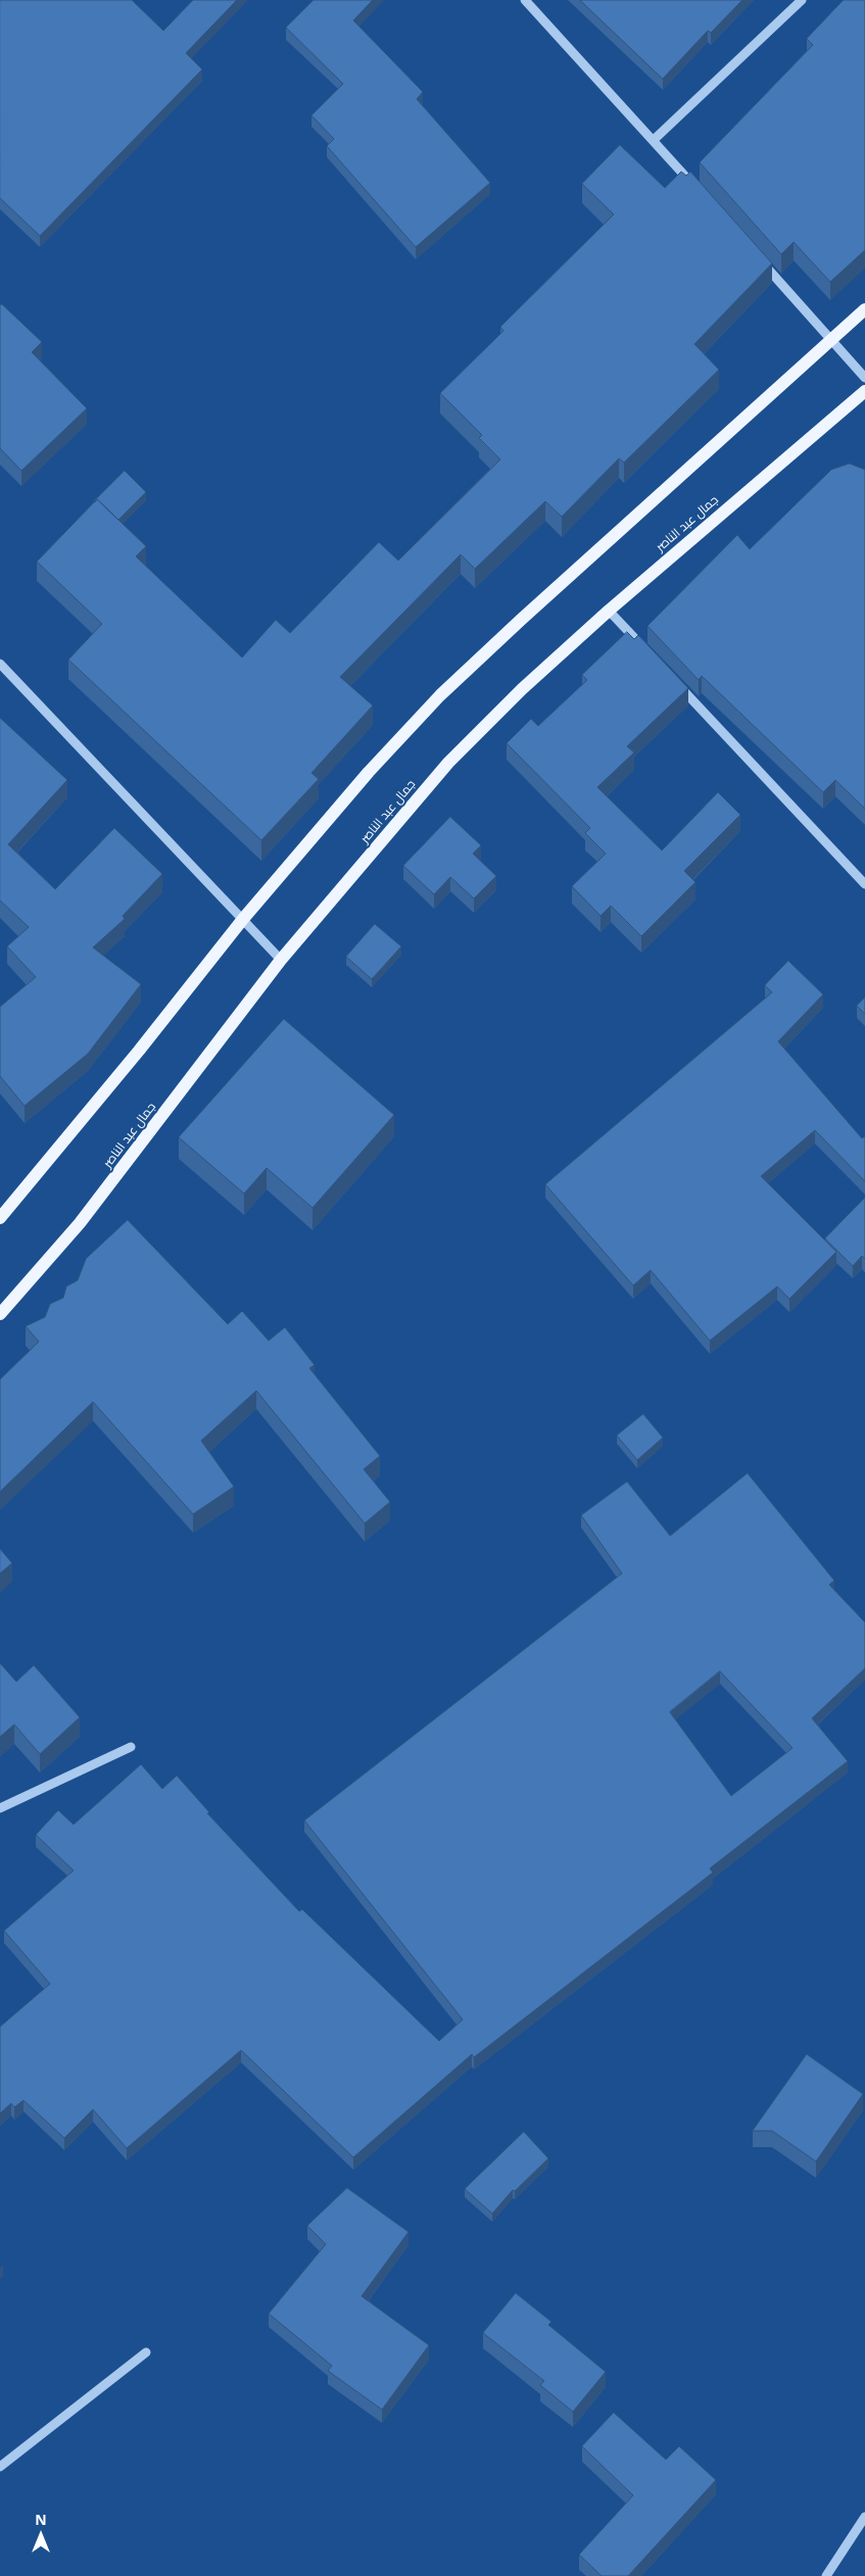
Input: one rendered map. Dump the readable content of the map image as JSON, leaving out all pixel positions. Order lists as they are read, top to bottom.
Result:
{
  "streets": {
    "main road": ["جمال عبد الناصر"]
  },
  "north": "top"
}
